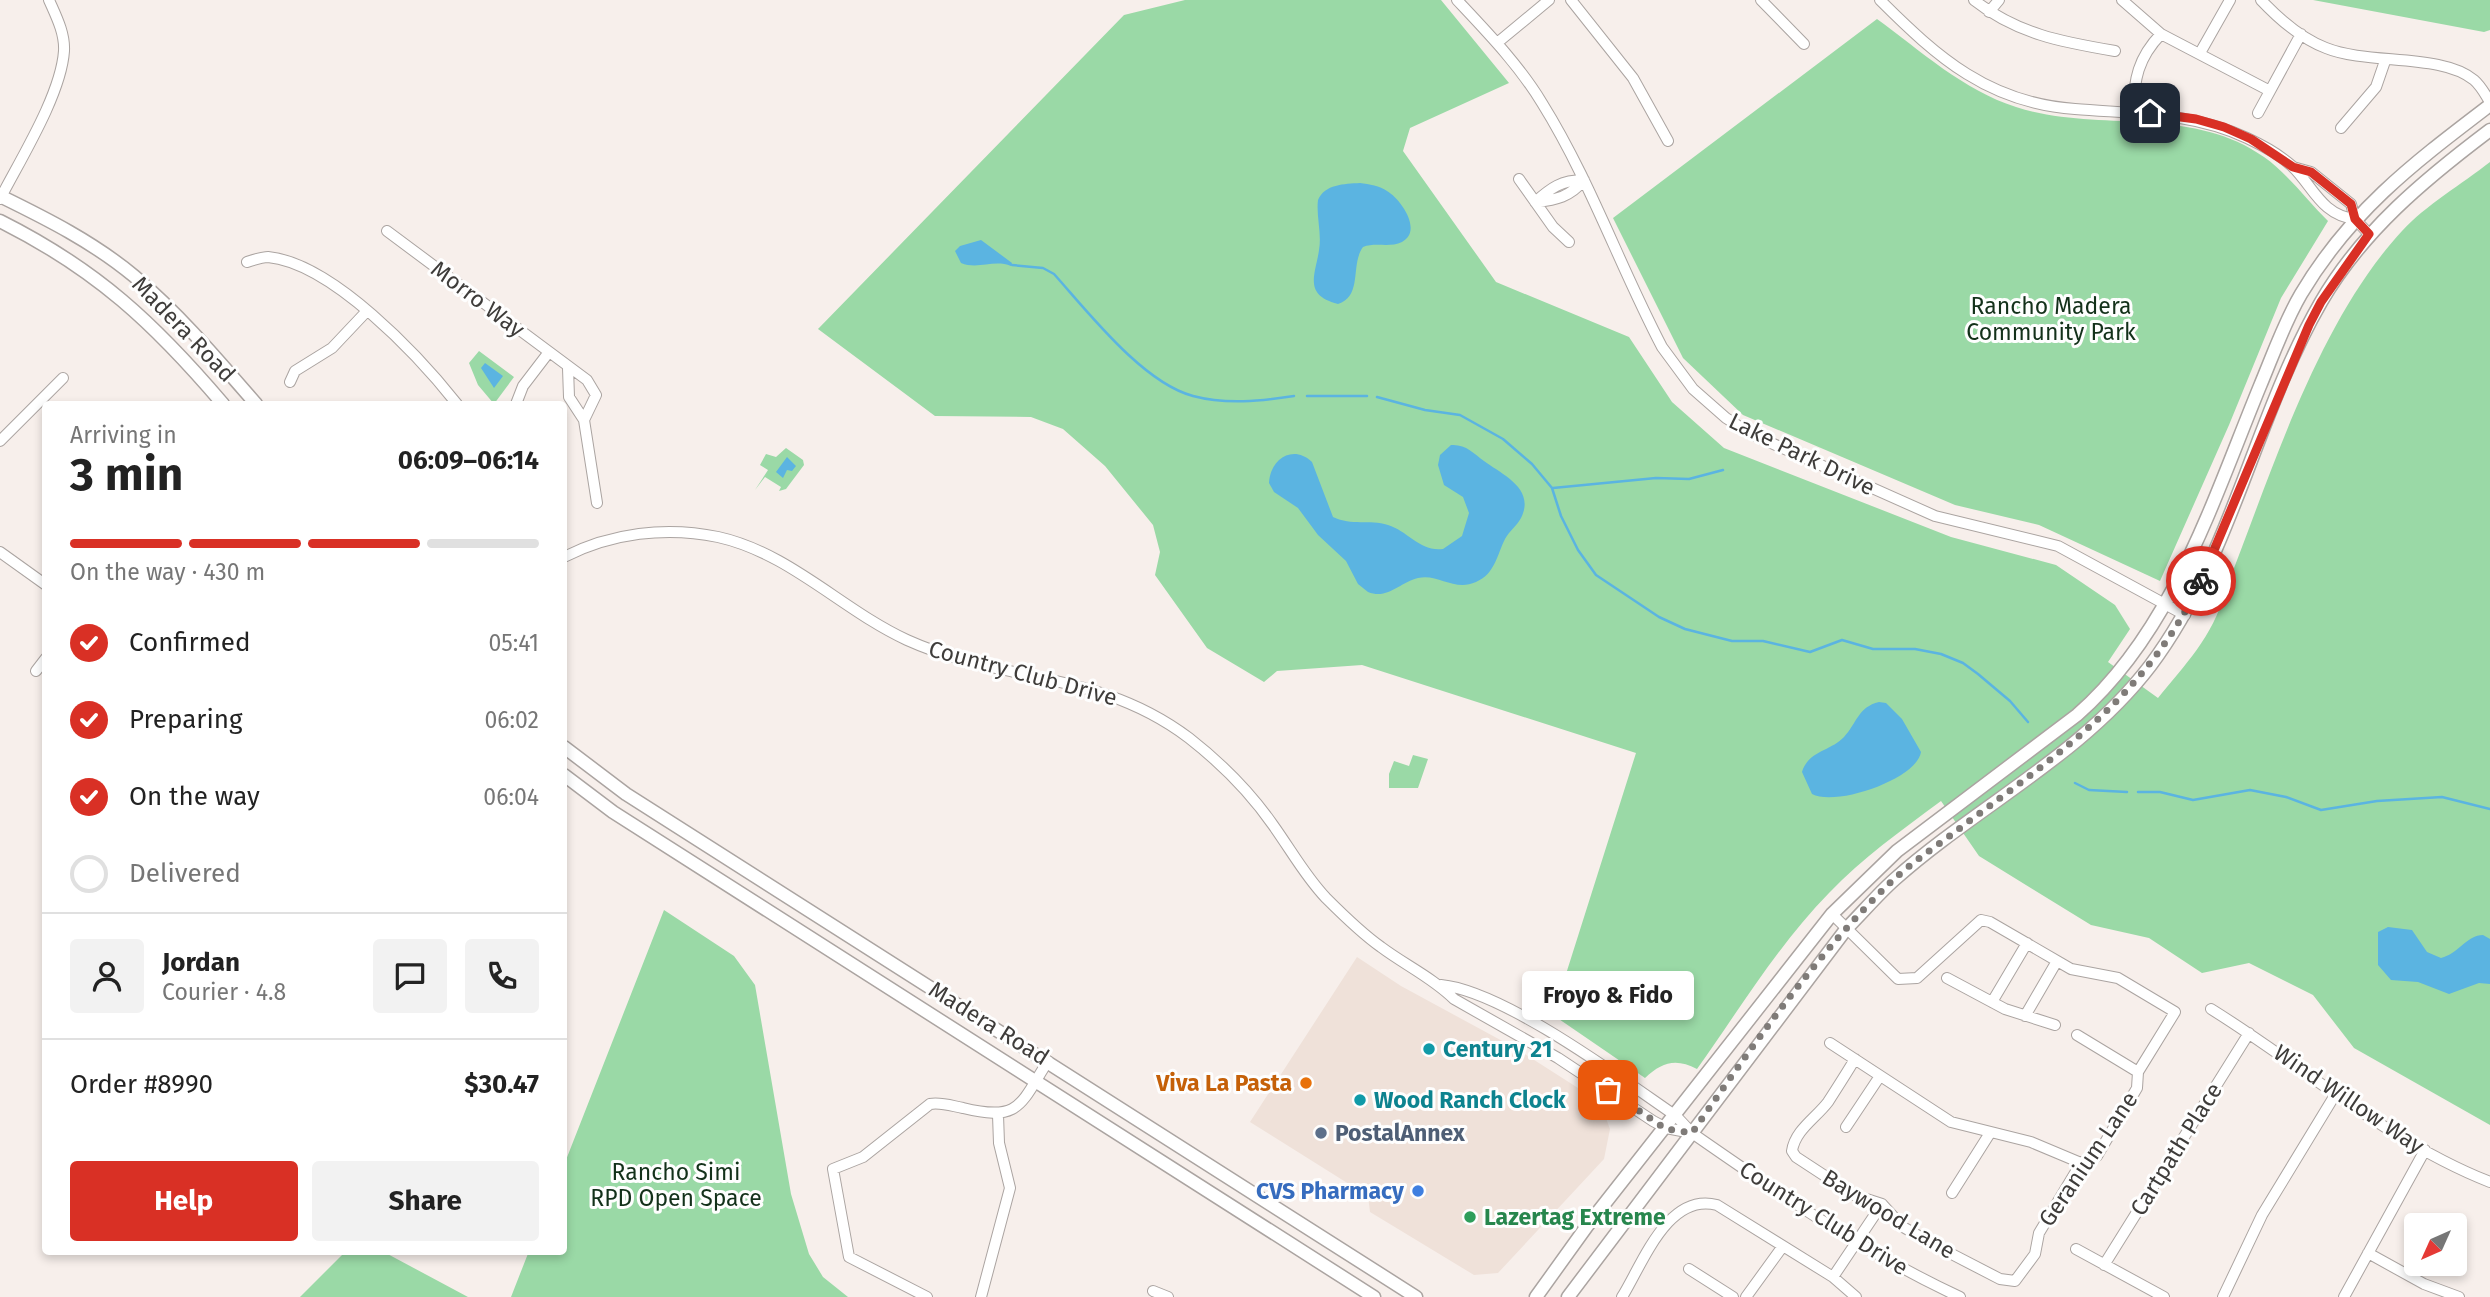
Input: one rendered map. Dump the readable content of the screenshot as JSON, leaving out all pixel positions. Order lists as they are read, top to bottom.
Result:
{
  "streets": {
    "main road": ["Madera Road"],
    "street": [
      "Morro Way",
      "Lake Park Drive",
      "Country Club Drive",
      "Wind Willow Way",
      "Cartpath Place",
      "Geranium Lane",
      "Baywood Lane"
    ]
  },
  "crossings": [
    ["Wind Willow Way", "Cartpath Place"],
    ["Geranium Lane", "Baywood Lane"]
  ],
  "parks": ["Rancho Madera Community Park", "Rancho Simi RPD Open Space"],
  "places": [
    "Century 21",
    "Viva La Pasta",
    "Froyo & Fido",
    "Wood Ranch Clock",
    "PostalAnnex",
    "CVS Pharmacy",
    "Lazertag Extreme"
  ],
  "north": "bottom left",
  "page": {
    "heading": ["3 min", "Arriving in", "06:09–06:14"],
    "panel": [
      "Jordan",
      "Courier · 4.8",
      "Order #8990",
      "$30.47"
    ],
    "bar": "On the way · 430 m",
    "list": [
      ["Confirmed", "05:41"],
      ["Preparing", "06:02"],
      ["On the way", "06:04"],
      "Delivered"
    ],
    "bubble": "Froyo & Fido",
    "buttons": ["Help", "Share"]
  }
}
